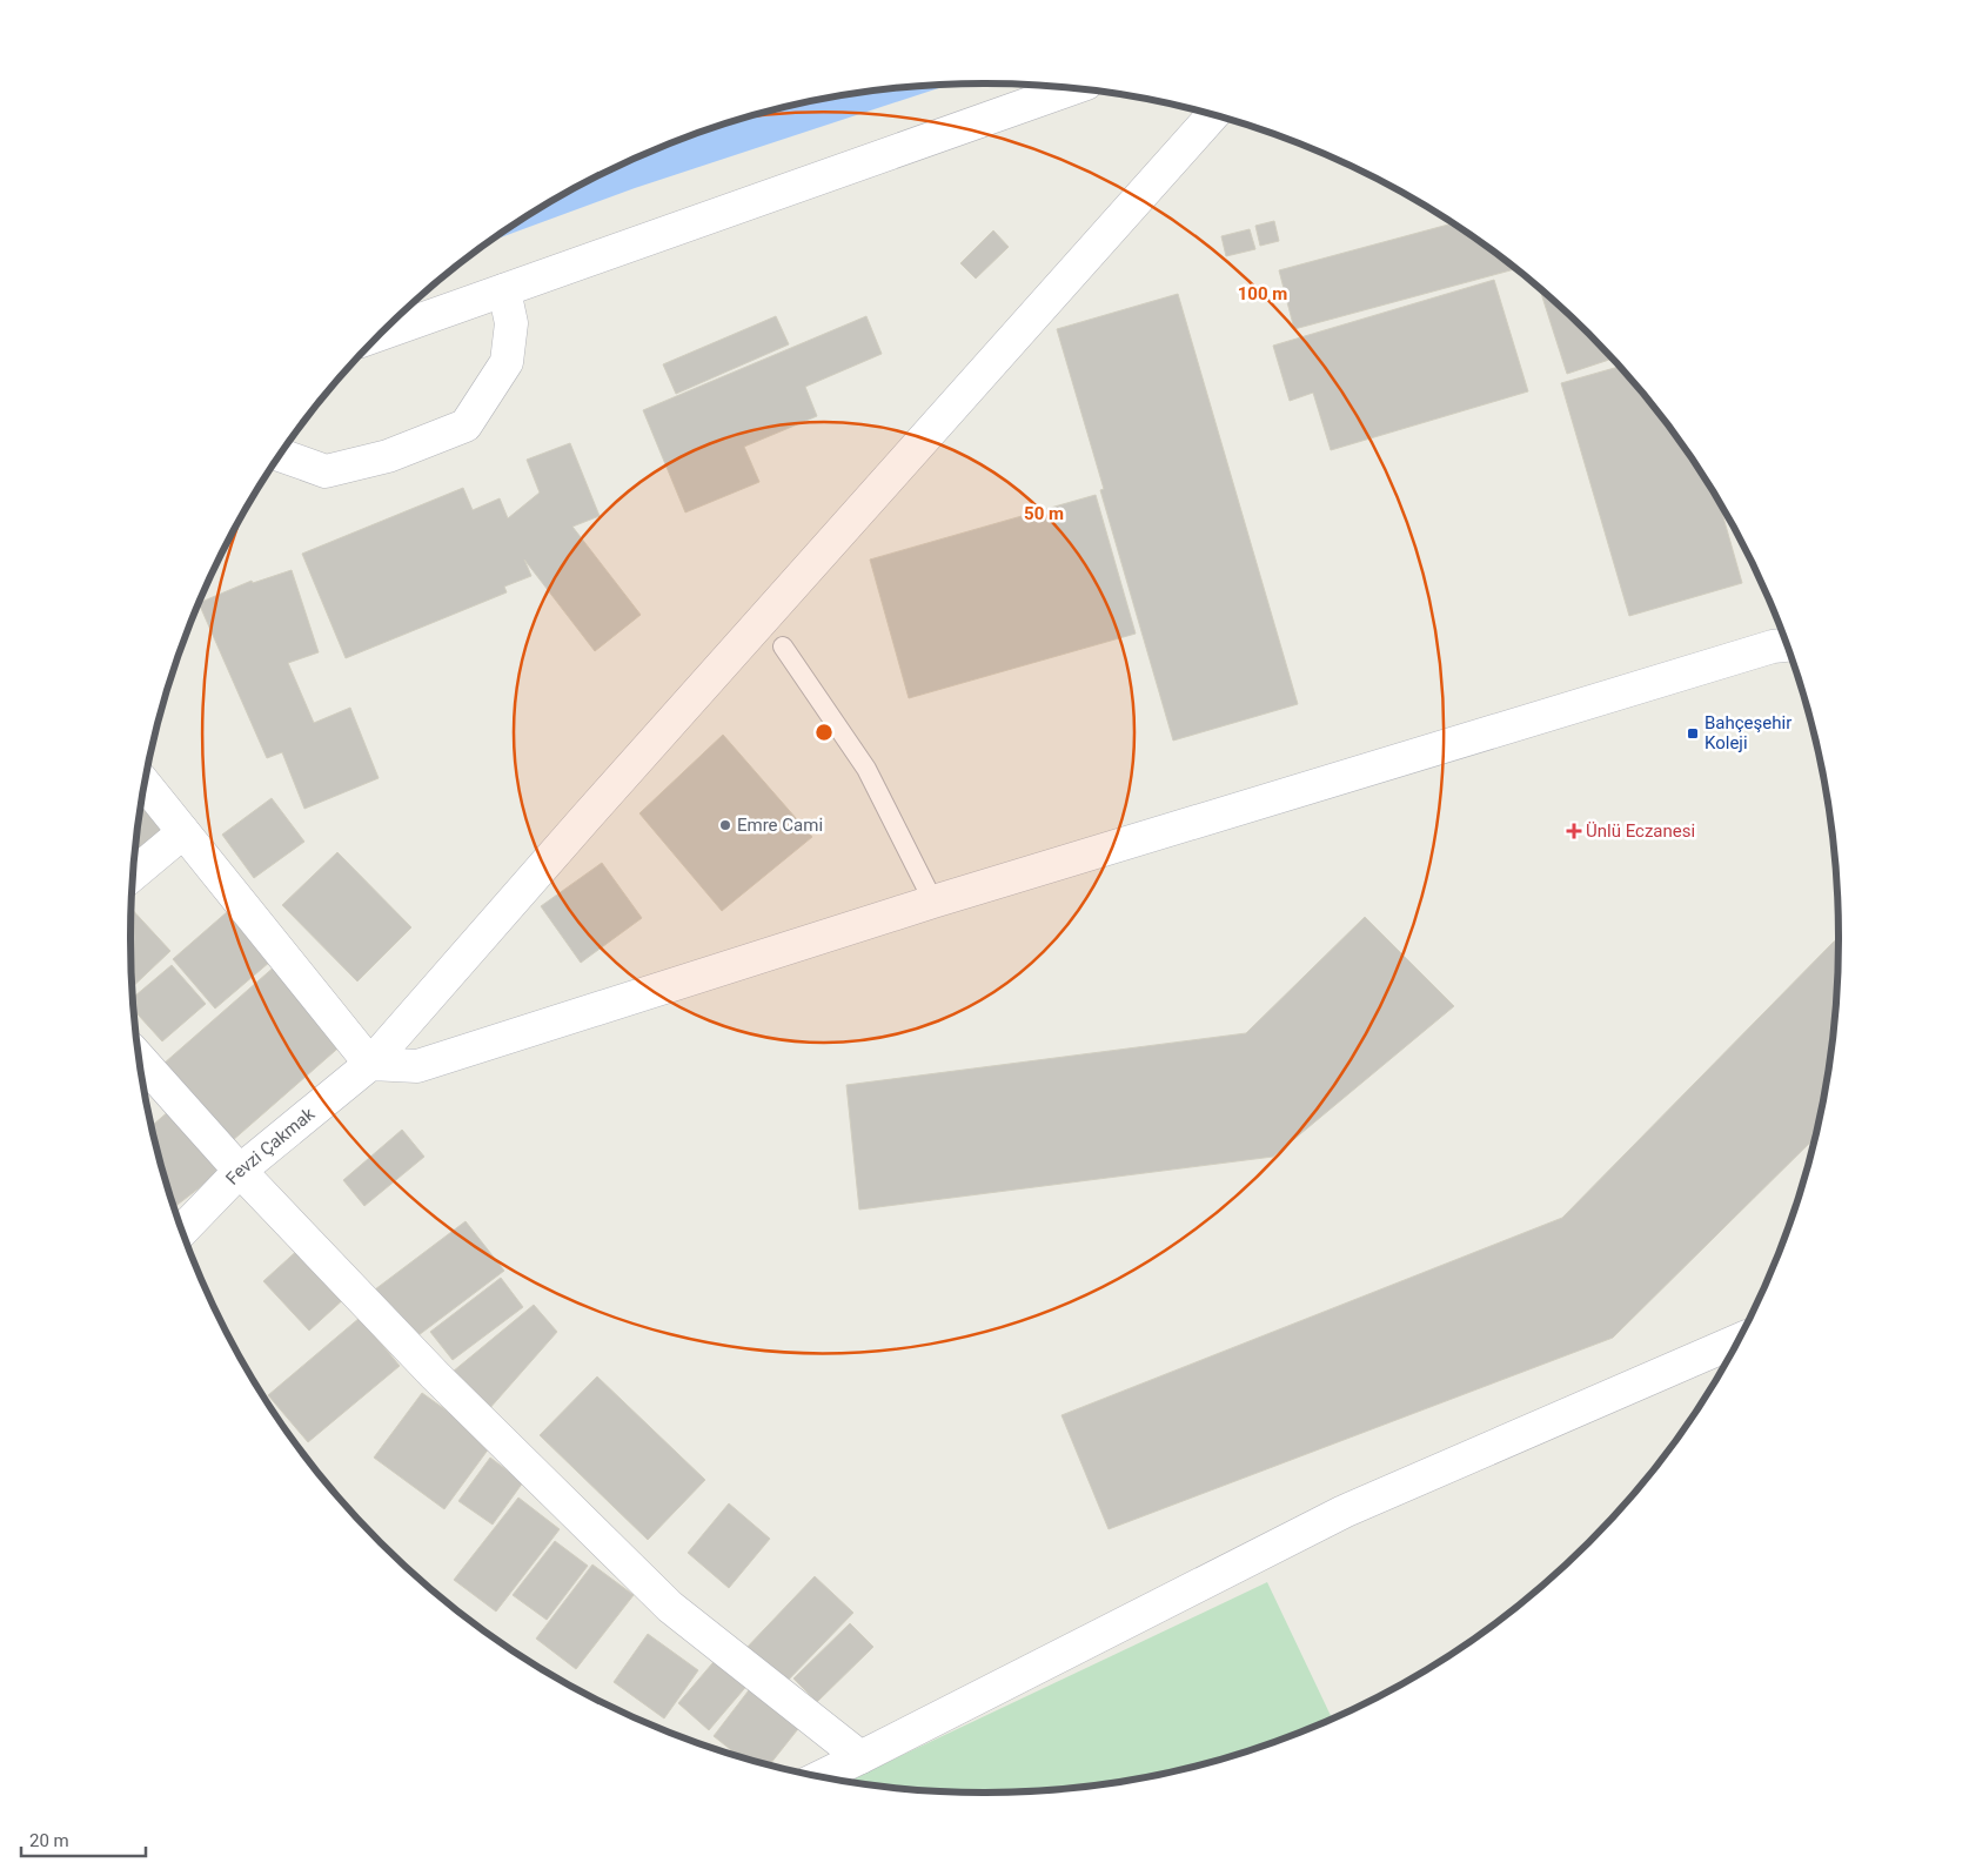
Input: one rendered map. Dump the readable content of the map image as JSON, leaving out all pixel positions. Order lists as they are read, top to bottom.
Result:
{
  "streets": {
    "street": ["Fevzi Çakmak"]
  },
  "places": {
    "transit": ["Bahçeşehir Koleji"],
    "other": ["Emre Cami"],
    "health": ["Ünlü Eczanesi"]
  },
  "scale_bar": "20 m",
  "rings": ["100 m", "50 m"]
}
